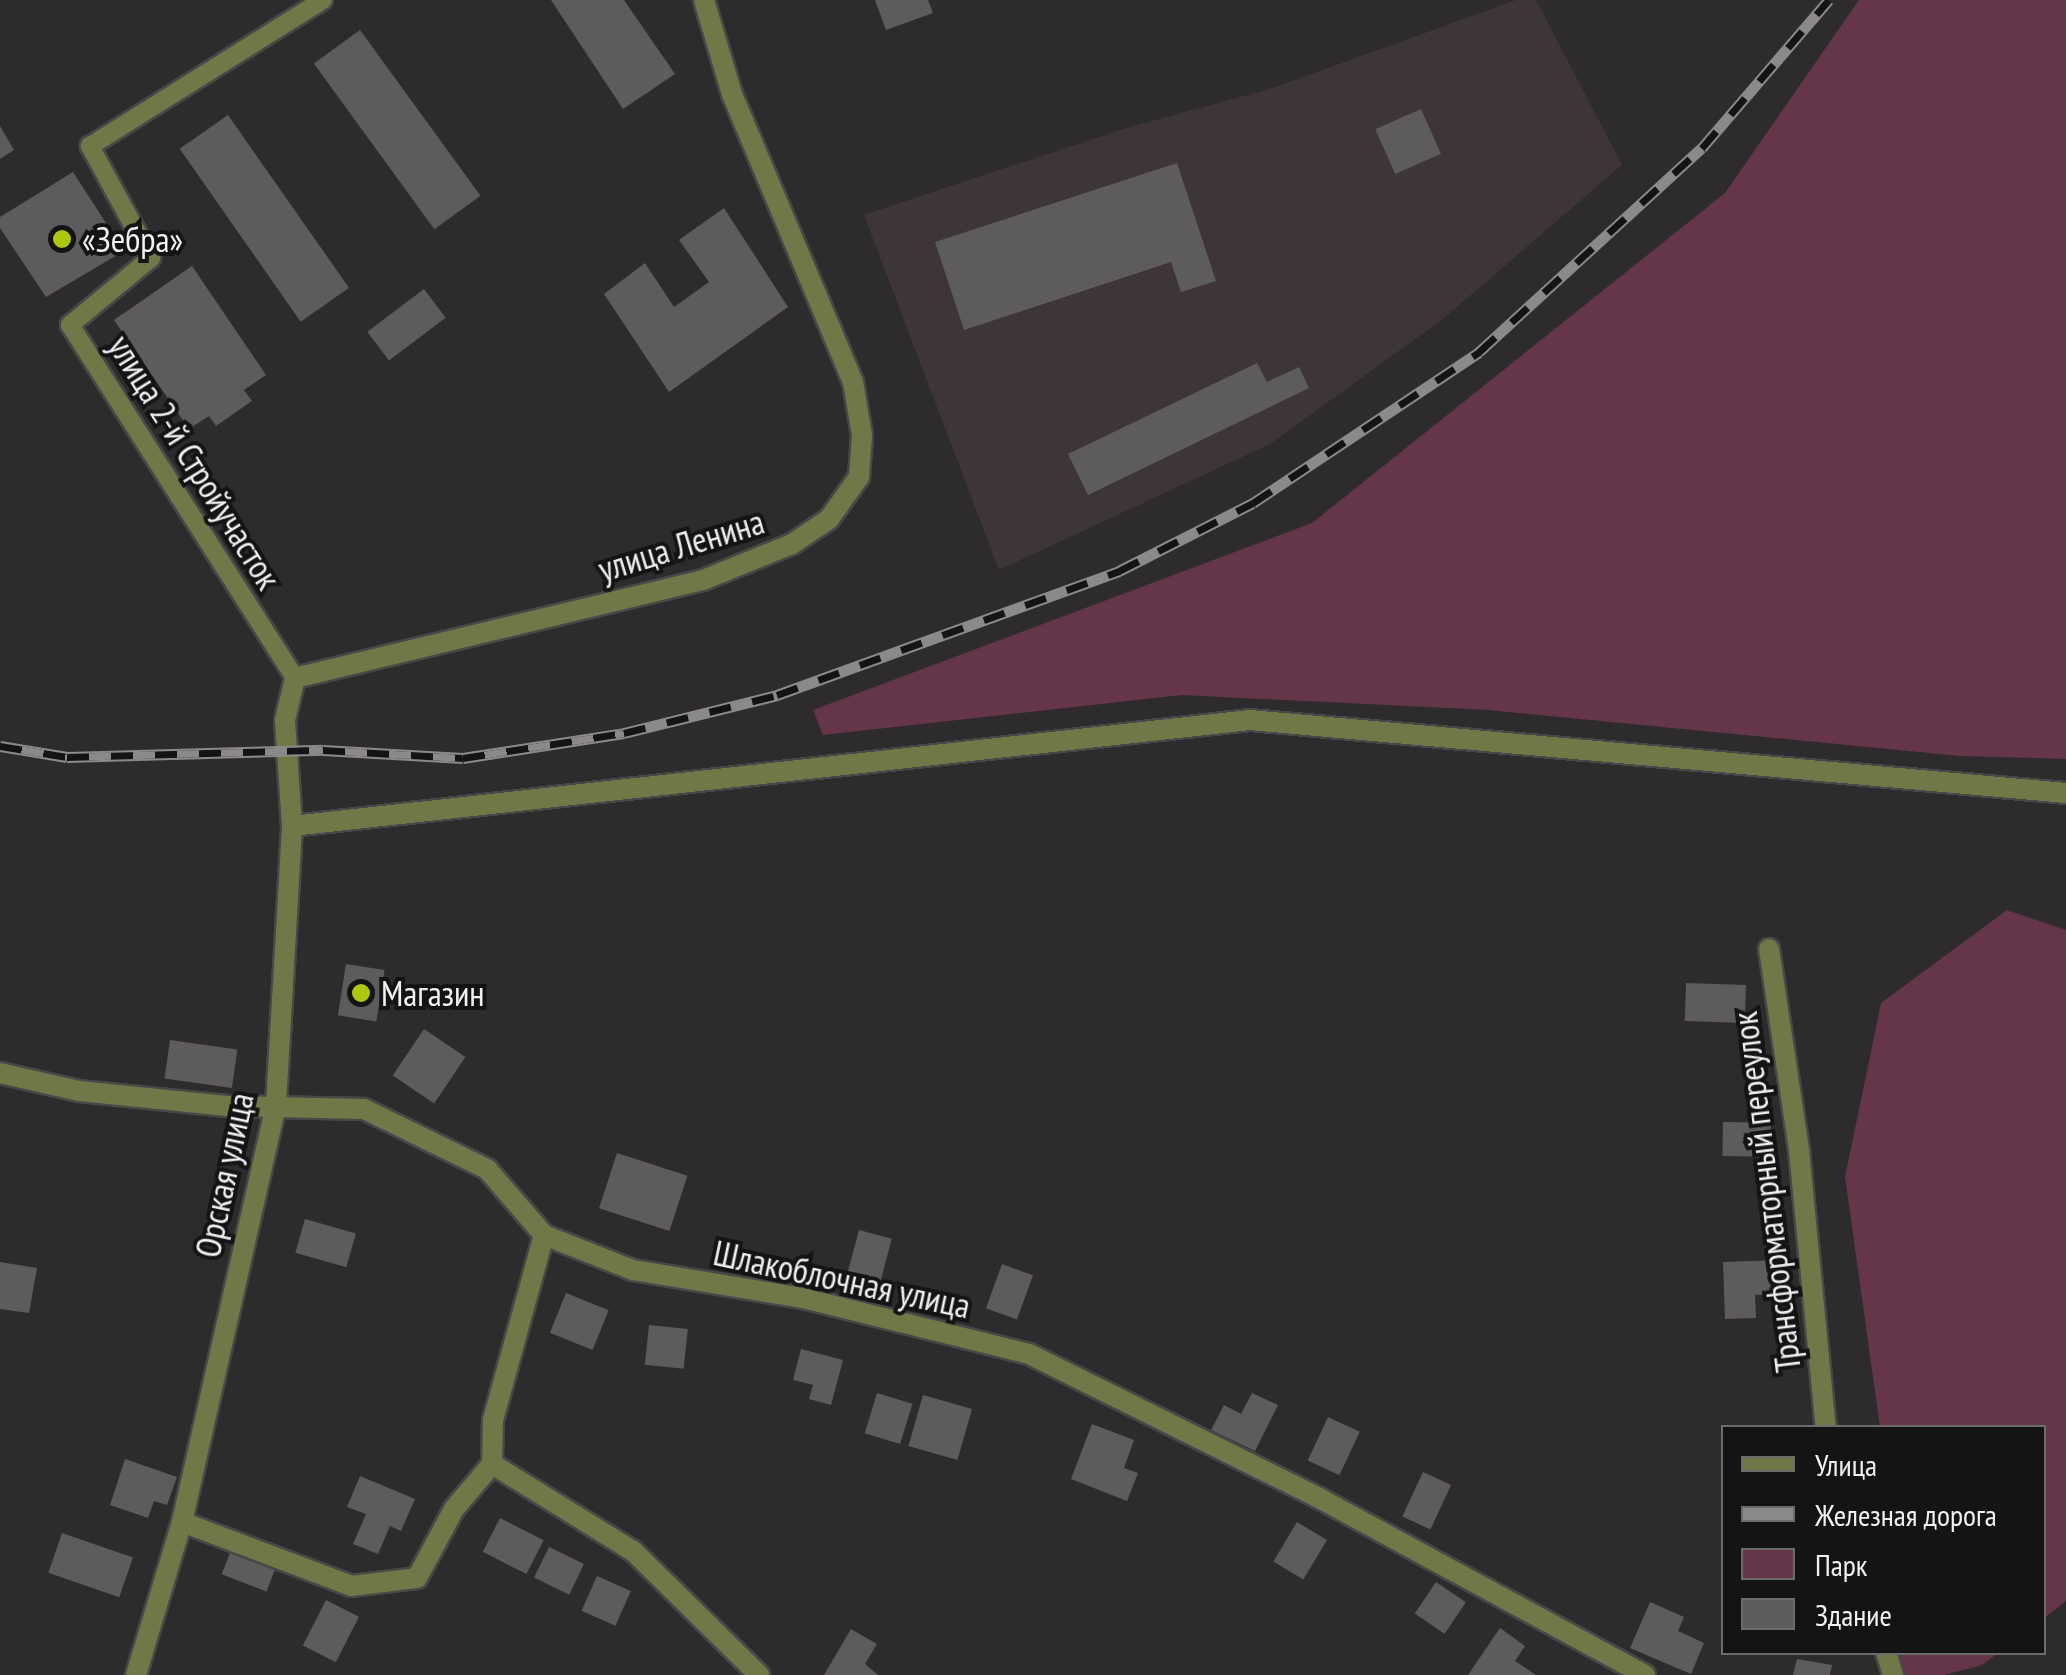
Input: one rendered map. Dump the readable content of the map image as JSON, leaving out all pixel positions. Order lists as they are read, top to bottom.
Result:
{
  "streets": {
    "street": [
      "улица Ленина",
      "Орская улица",
      "Трансформаторный переулок",
      "Шлакоблочная улица"
    ],
    "lane": ["улица 2-й Стройучасток"]
  },
  "crossings": [
    ["улица 2-й Стройучасток", "улица Ленина"],
    ["улица 2-й Стройучасток", "Орская улица"],
    ["улица Ленина", "Орская улица"],
    ["Орская улица", "Шлакоблочная улица"]
  ],
  "places": ["«Зебра»", "Магазин"],
  "legend": [
    "Улица",
    "Железная дорога",
    "Парк",
    "Здание"
  ]
}
